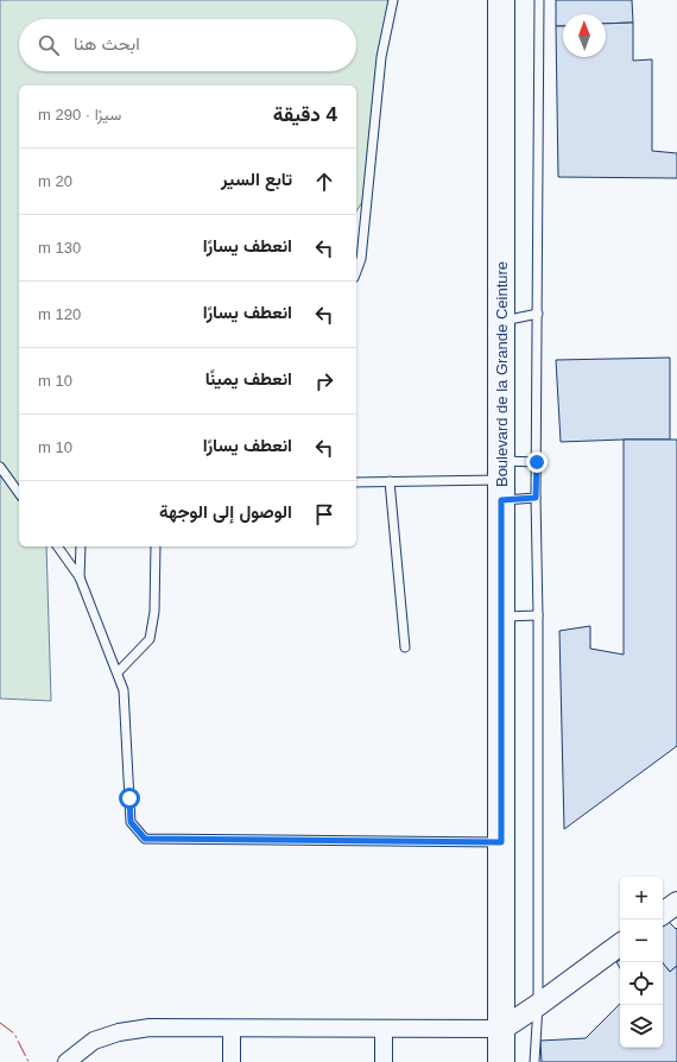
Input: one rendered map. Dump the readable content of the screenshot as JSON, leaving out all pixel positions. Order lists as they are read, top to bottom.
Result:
{
  "streets": {
    "main road": ["Boulevard de la Grande Ceinture"]
  },
  "north": "top",
  "page": {
    "search": "ابحث هنا",
    "heading": ["4 دقيقة", "سيرًا · 290 m"],
    "list": [
      ["تابع السير", "20 m"],
      ["انعطف يسارًا", "130 m"],
      ["انعطف يسارًا", "120 m"],
      ["انعطف يمينًا", "10 m"],
      ["انعطف يسارًا", "10 m"],
      "الوصول إلى الوجهة"
    ],
    "map_buttons": ["+", "−"]
  }
}
